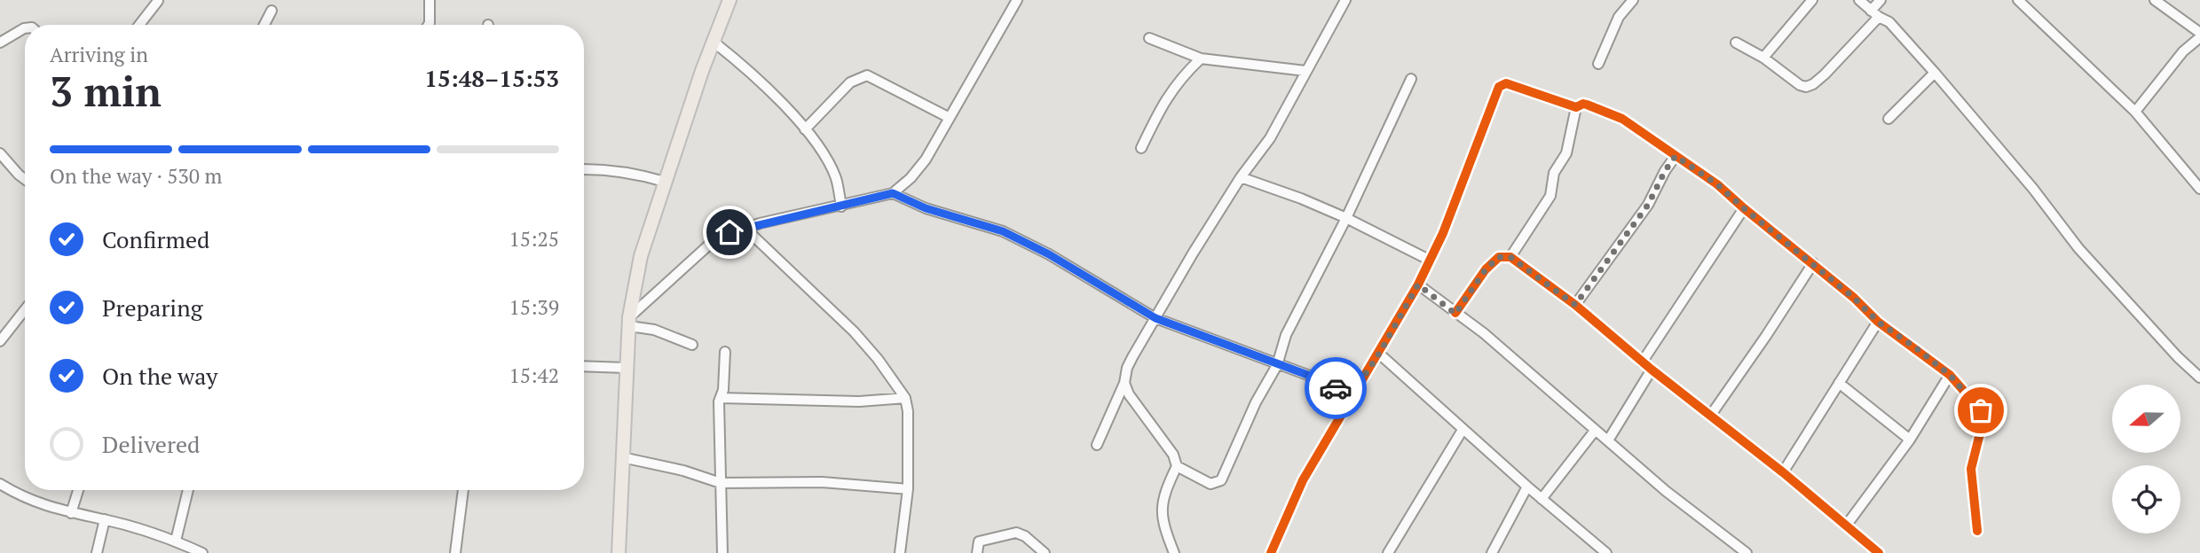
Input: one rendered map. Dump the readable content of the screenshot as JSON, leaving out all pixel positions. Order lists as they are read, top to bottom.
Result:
{
  "north": "left",
  "page": {
    "heading": ["3 min", "Arriving in", "15:48–15:53"],
    "bar": "On the way · 530 m",
    "list": [
      ["Confirmed", "15:25"],
      ["Preparing", "15:39"],
      ["On the way", "15:42"],
      "Delivered"
    ]
  }
}
